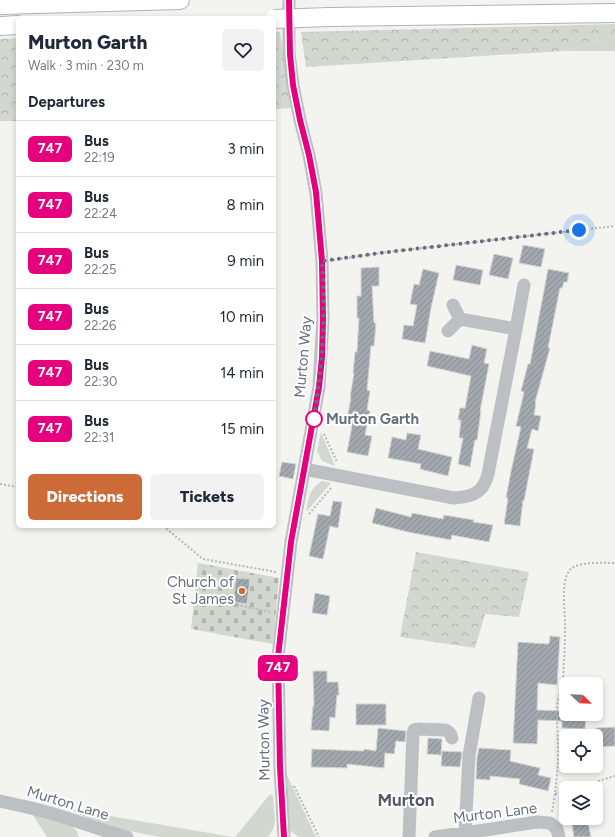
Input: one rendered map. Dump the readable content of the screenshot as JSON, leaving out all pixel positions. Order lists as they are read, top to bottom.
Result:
{
  "streets": {
    "street": ["Murton Way", "Murton Lane"]
  },
  "districts": ["Murton"],
  "places": ["Murton Garth", "Church of St James"],
  "lines": ["bus line 747"],
  "north": "bottom right",
  "page": {
    "on_map": "747",
    "heading": [
      ["Murton Garth", "Walk · 3 min · 230 m"],
      "Departures"
    ],
    "list": [
      {
        "mark": "747",
        "name": "Bus",
        "note": "22:19",
        "value": "3 min"
      },
      {
        "mark": "747",
        "name": "Bus",
        "note": "22:24",
        "value": "8 min"
      },
      {
        "mark": "747",
        "name": "Bus",
        "note": "22:25",
        "value": "9 min"
      },
      {
        "mark": "747",
        "name": "Bus",
        "note": "22:26",
        "value": "10 min"
      },
      {
        "mark": "747",
        "name": "Bus",
        "note": "22:30",
        "value": "14 min"
      },
      {
        "mark": "747",
        "name": "Bus",
        "note": "22:31",
        "value": "15 min"
      }
    ],
    "buttons": ["Directions", "Tickets"]
  }
}
